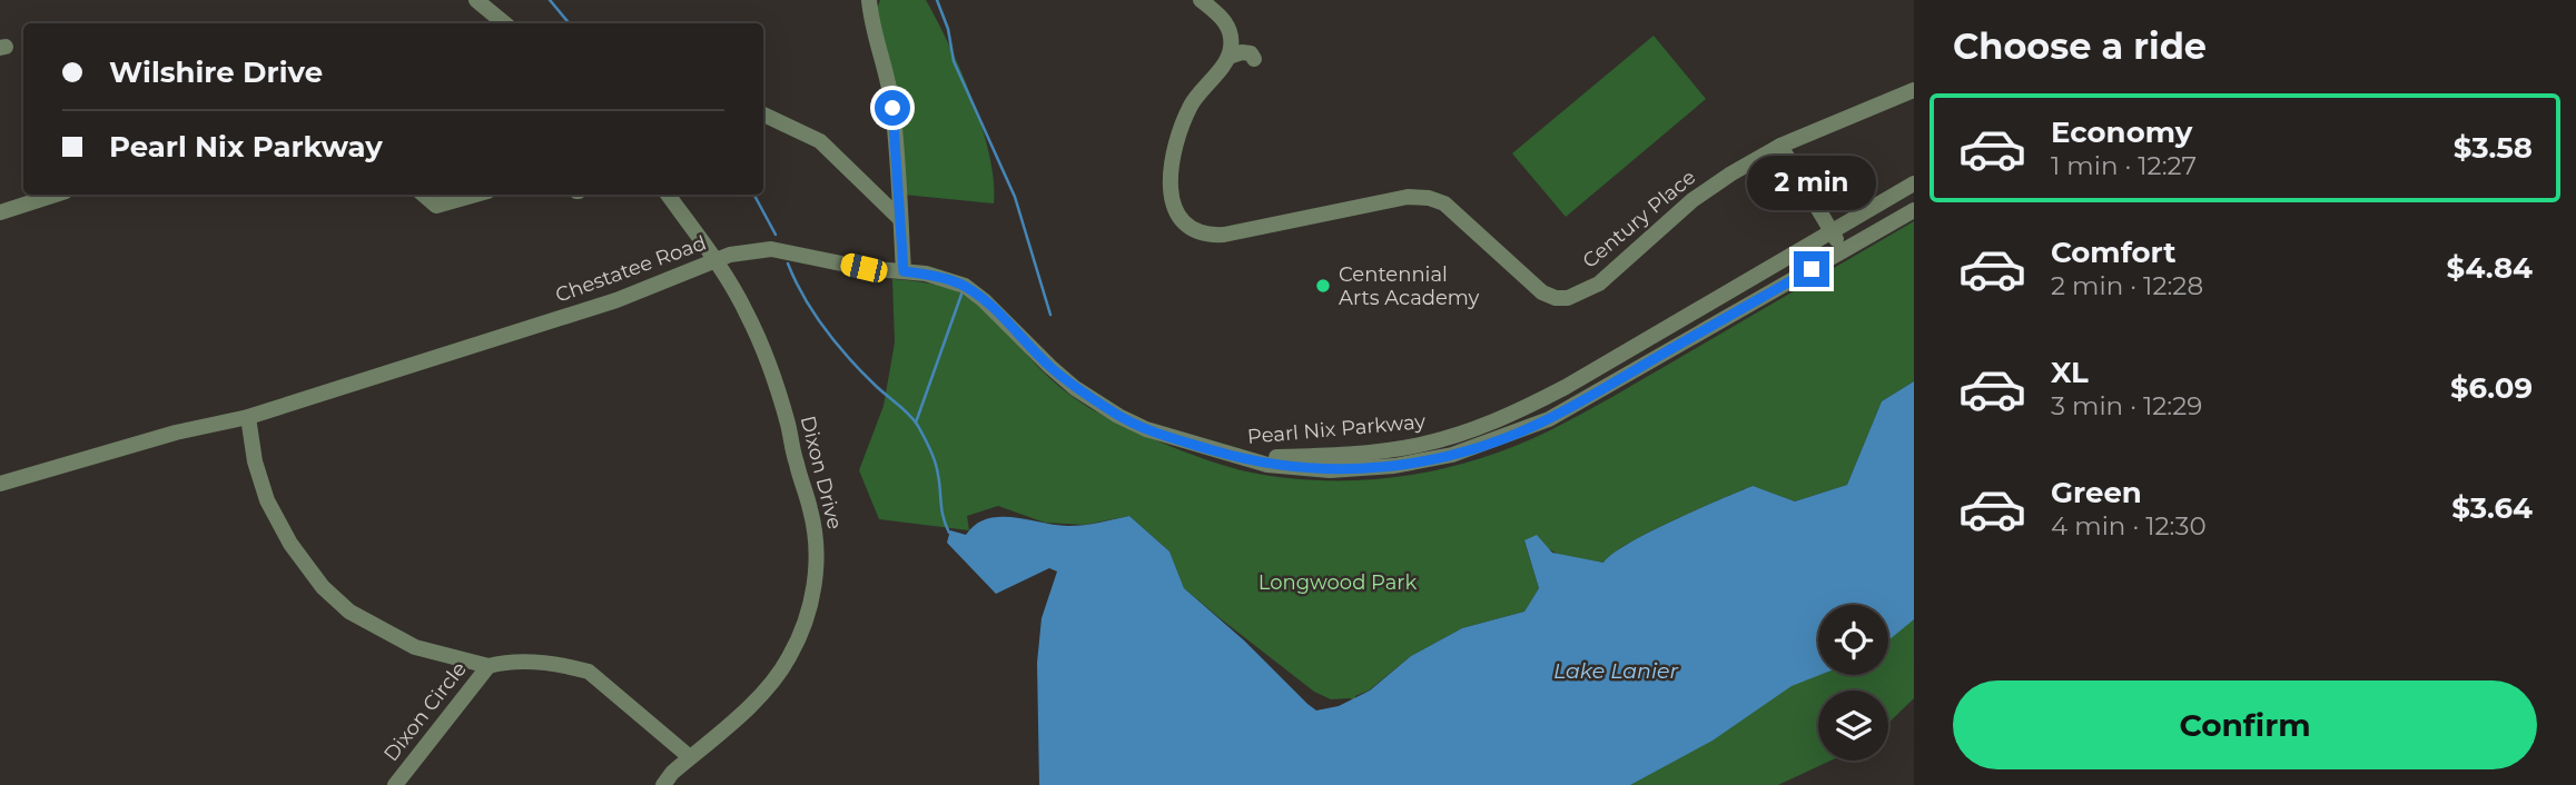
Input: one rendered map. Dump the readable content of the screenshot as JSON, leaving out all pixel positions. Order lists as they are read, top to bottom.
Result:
{
  "streets": {
    "street": [
      "Century Place",
      "Chestatee Road",
      "Pearl Nix Parkway",
      "Dixon Drive",
      "Dixon Circle"
    ]
  },
  "crossings": [
    ["Chestatee Road", "Pearl Nix Parkway"],
    ["Chestatee Road", "Dixon Drive"],
    ["Dixon Drive", "Dixon Circle"]
  ],
  "water": ["Lake Lanier"],
  "parks": ["Longwood Park"],
  "places": ["Centennial Arts Academy"],
  "page": {
    "heading": "Choose a ride",
    "banner": ["Wilshire Drive", "Pearl Nix Parkway"],
    "list": [
      {
        "name": "Economy",
        "note": "1 min · 12:27",
        "value": "$3.58"
      },
      {
        "name": "Comfort",
        "note": "2 min · 12:28",
        "value": "$4.84"
      },
      {
        "name": "XL",
        "note": "3 min · 12:29",
        "value": "$6.09"
      },
      {
        "name": "Green",
        "note": "4 min · 12:30",
        "value": "$3.64"
      }
    ],
    "bubble": "2 min",
    "buttons": "Confirm"
  }
}
